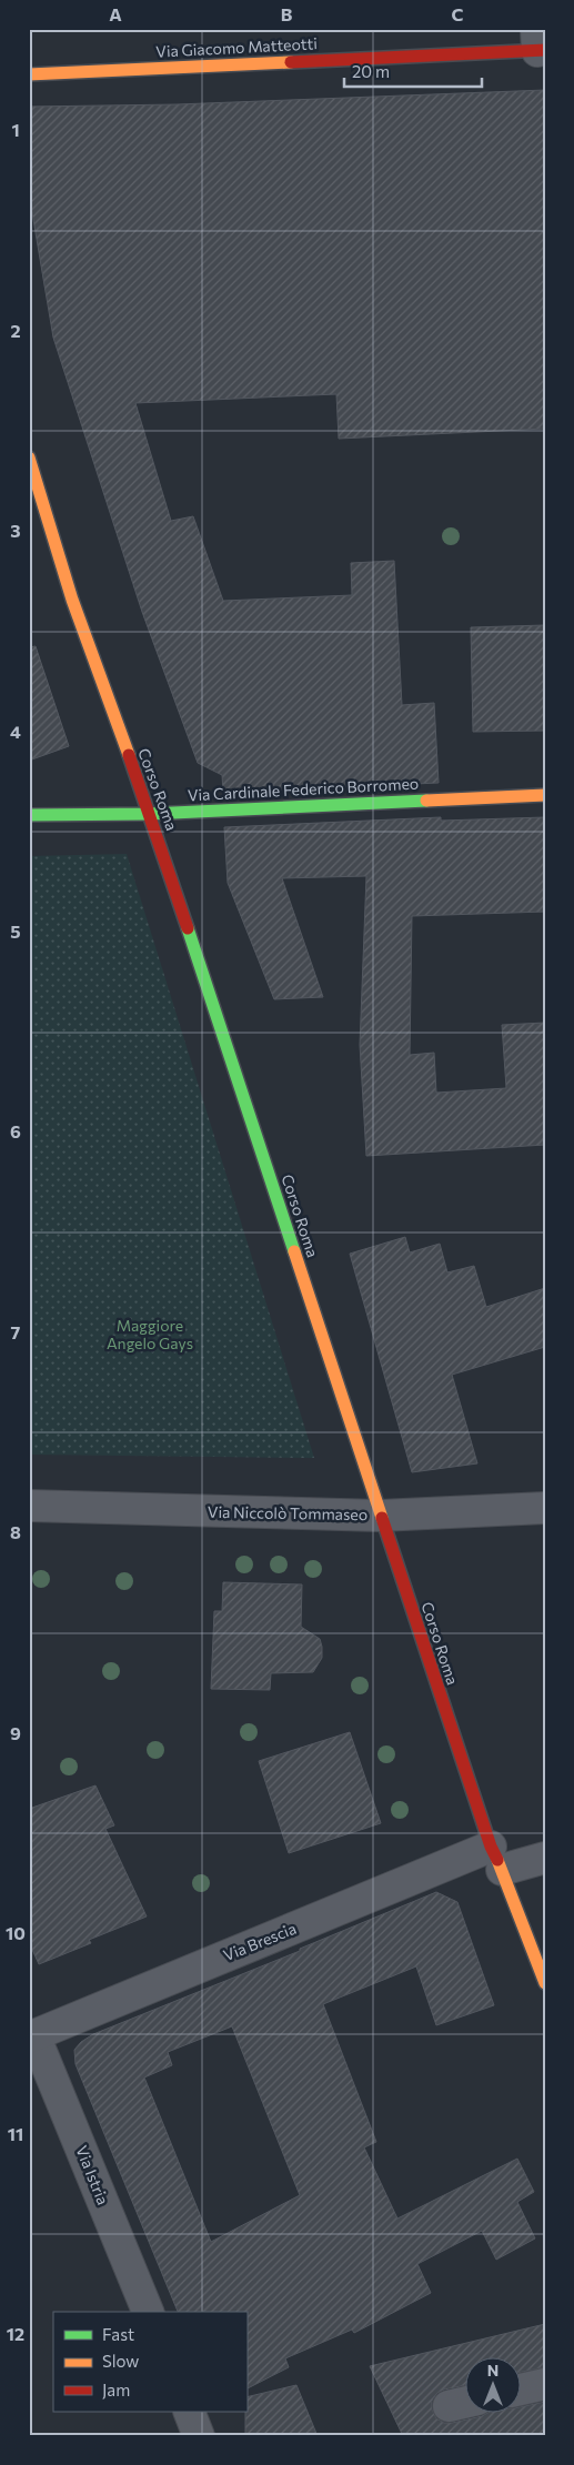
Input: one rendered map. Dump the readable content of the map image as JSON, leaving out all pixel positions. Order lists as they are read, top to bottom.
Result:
{
  "streets": {
    "street": [
      "Via Giacomo Matteotti",
      "Corso Roma",
      "Via Cardinale Federico Borromeo",
      "Via Niccolò Tommaseo",
      "Via Brescia",
      "Via Istria"
    ]
  },
  "crossings": [
    ["Corso Roma", "Via Cardinale Federico Borromeo"],
    ["Corso Roma", "Via Niccolò Tommaseo"],
    ["Corso Roma", "Via Brescia"],
    ["Via Brescia", "Via Istria"]
  ],
  "parks": ["Maggiore Angelo Gays"],
  "legend": ["Fast", "Slow", "Jam"],
  "scale_bar": "20 m",
  "north": "top",
  "grid": {
    "columns": ["A", "B", "C"],
    "rows": [
      "1",
      "2",
      "3",
      "4",
      "5",
      "6",
      "7",
      "8",
      "9",
      "10",
      "11",
      "12"
    ]
  }
}
